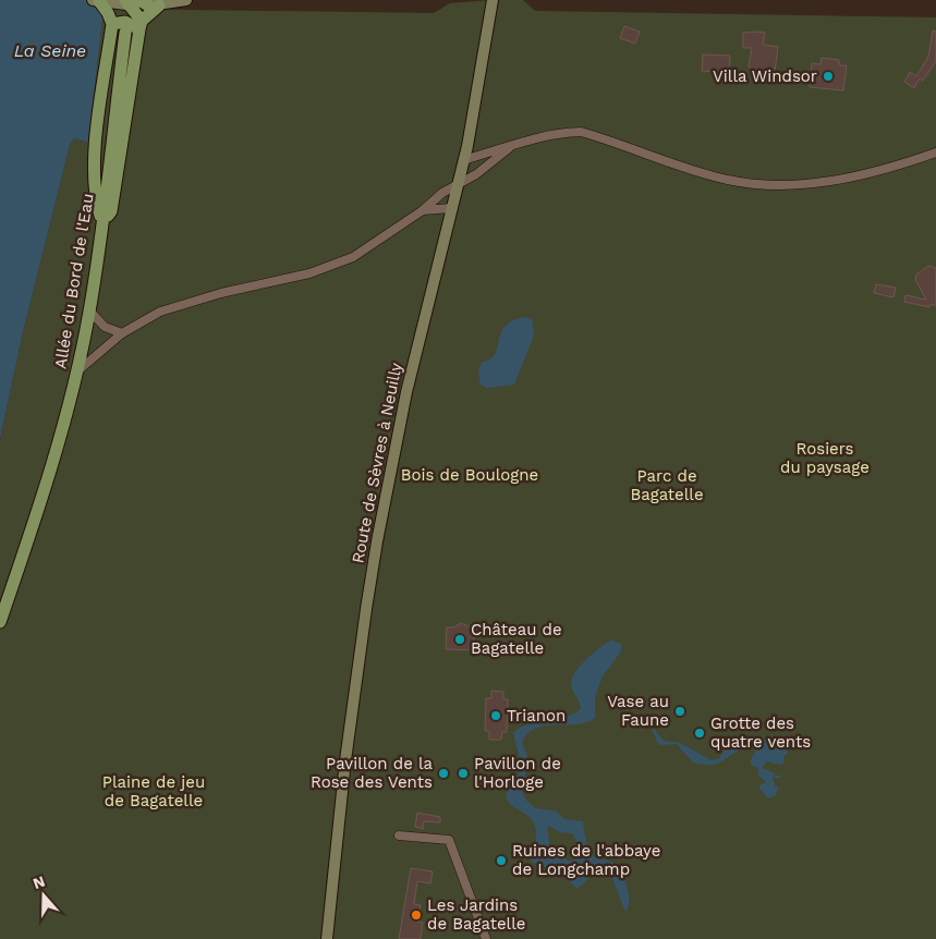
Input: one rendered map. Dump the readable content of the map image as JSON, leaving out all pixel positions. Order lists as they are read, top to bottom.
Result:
{
  "streets": {
    "main road": ["Allée du Bord de l'Eau"],
    "street": ["Route de Sèvres à Neuilly"]
  },
  "water": ["La Seine"],
  "parks": [
    "Rosiers du paysage",
    "Bois de Boulogne",
    "Parc de Bagatelle",
    "Plaine de jeu de Bagatelle"
  ],
  "places": [
    "Villa Windsor",
    "Château de Bagatelle",
    "Vase au Faune",
    "Trianon",
    "Grotte des quatre vents",
    "Pavillon de la Rose des Vents",
    "Pavillon de l'Horloge",
    "Ruines de l'abbaye de Longchamp",
    "Les Jardins de Bagatelle"
  ],
  "north": "top"
}
